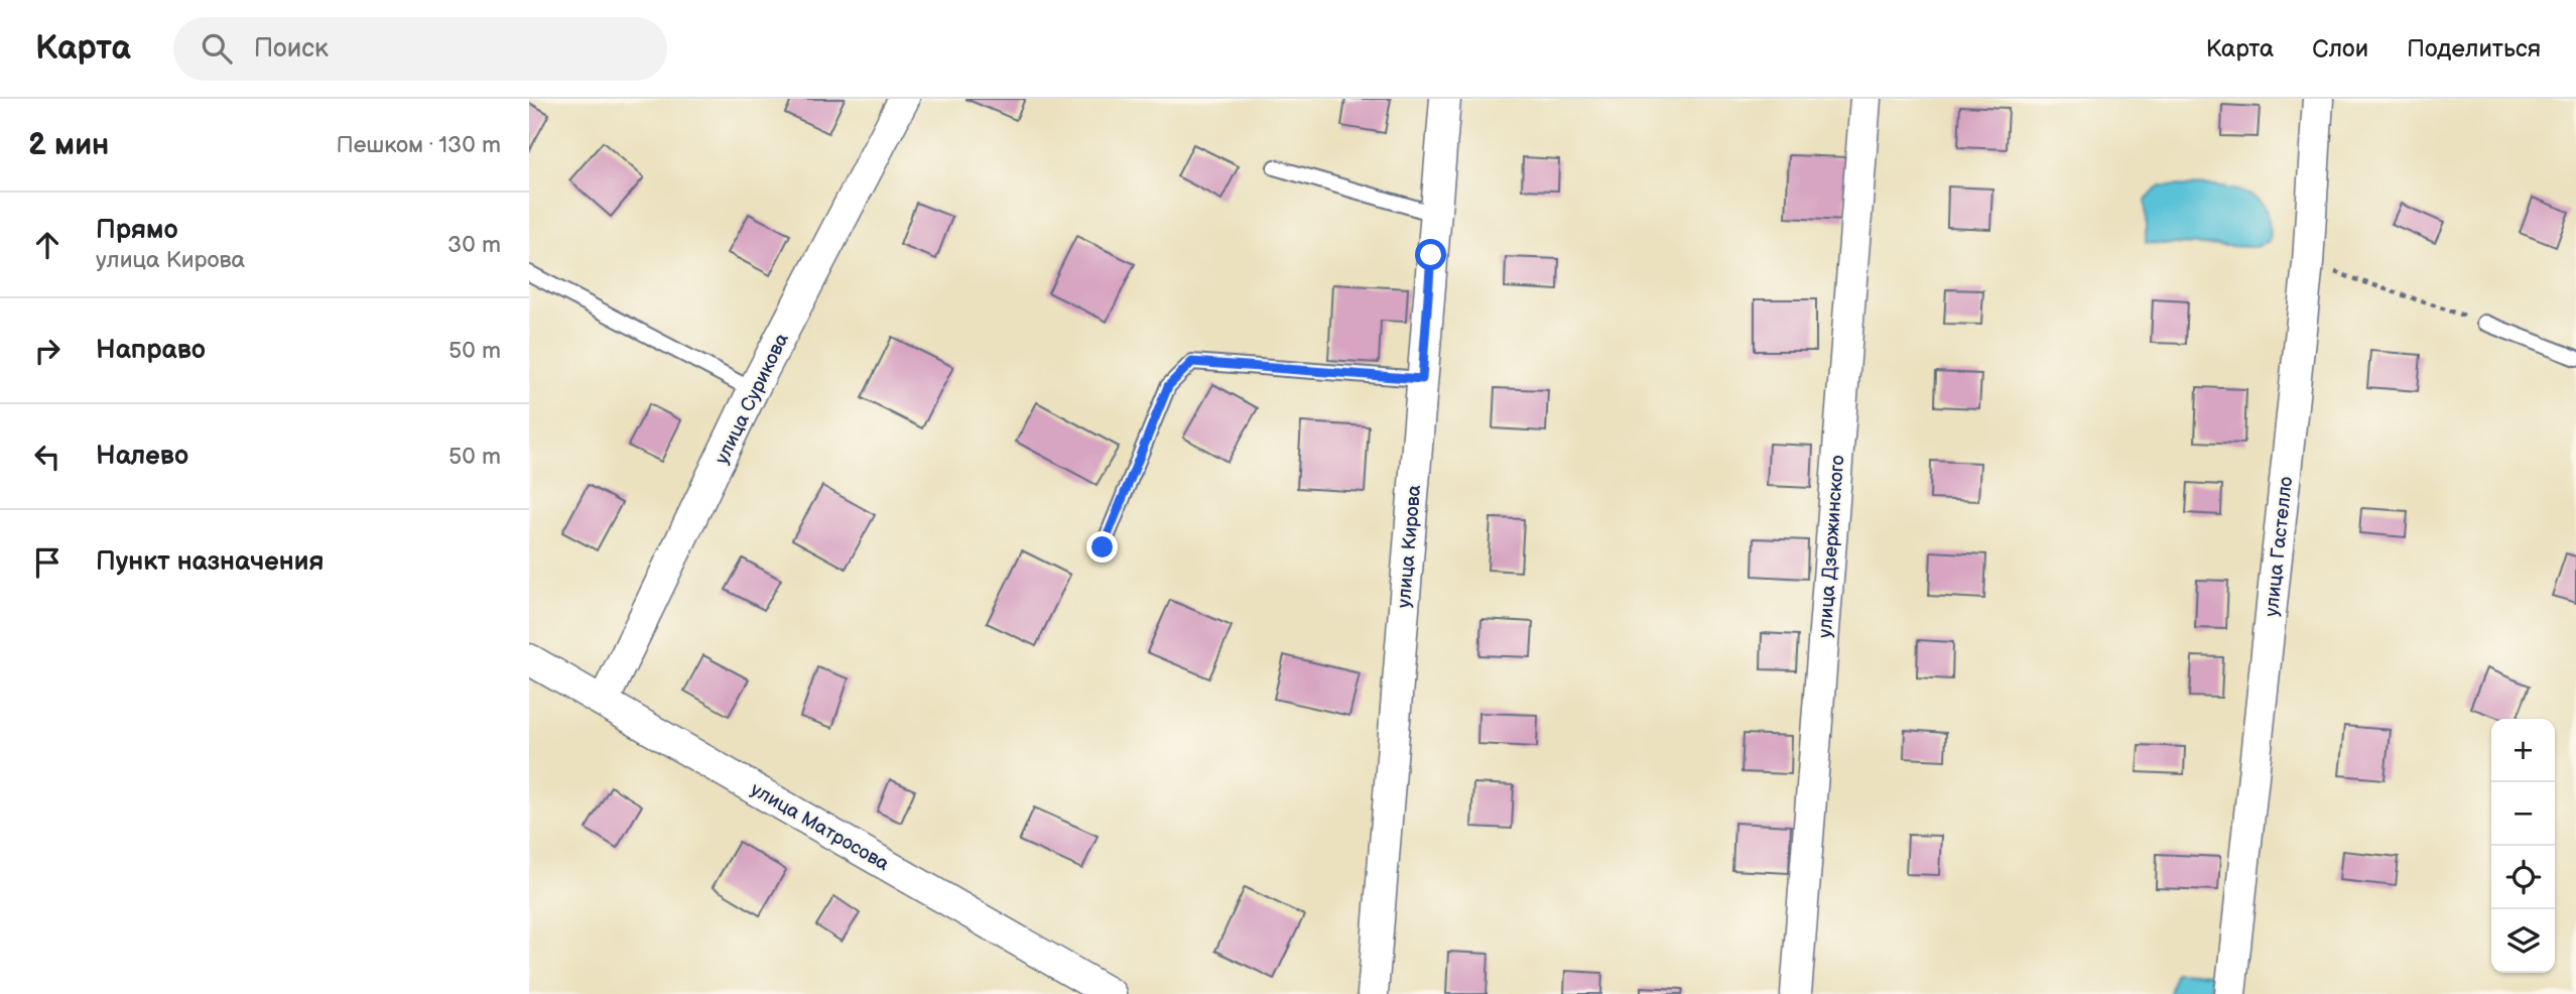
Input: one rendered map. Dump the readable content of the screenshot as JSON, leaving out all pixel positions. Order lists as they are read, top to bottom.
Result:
{
  "streets": {
    "street": [
      "улица Сурикова",
      "улица Кирова",
      "улица Дзержинского",
      "улица Гастелло",
      "улица Матросова"
    ]
  },
  "crossings": [
    ["улица Сурикова", "улица Матросова"]
  ],
  "page": {
    "header": "Карта",
    "search": "Поиск",
    "nav": ["Карта", "Слои", "Поделиться"],
    "heading": ["2 мин", "Пешком · 130 m"],
    "list": [
      ["Прямо", "улица Кирова", "30 m"],
      ["Направо", "50 m"],
      ["Налево", "50 m"],
      "Пункт назначения"
    ],
    "map_buttons": ["+", "−"]
  }
}
